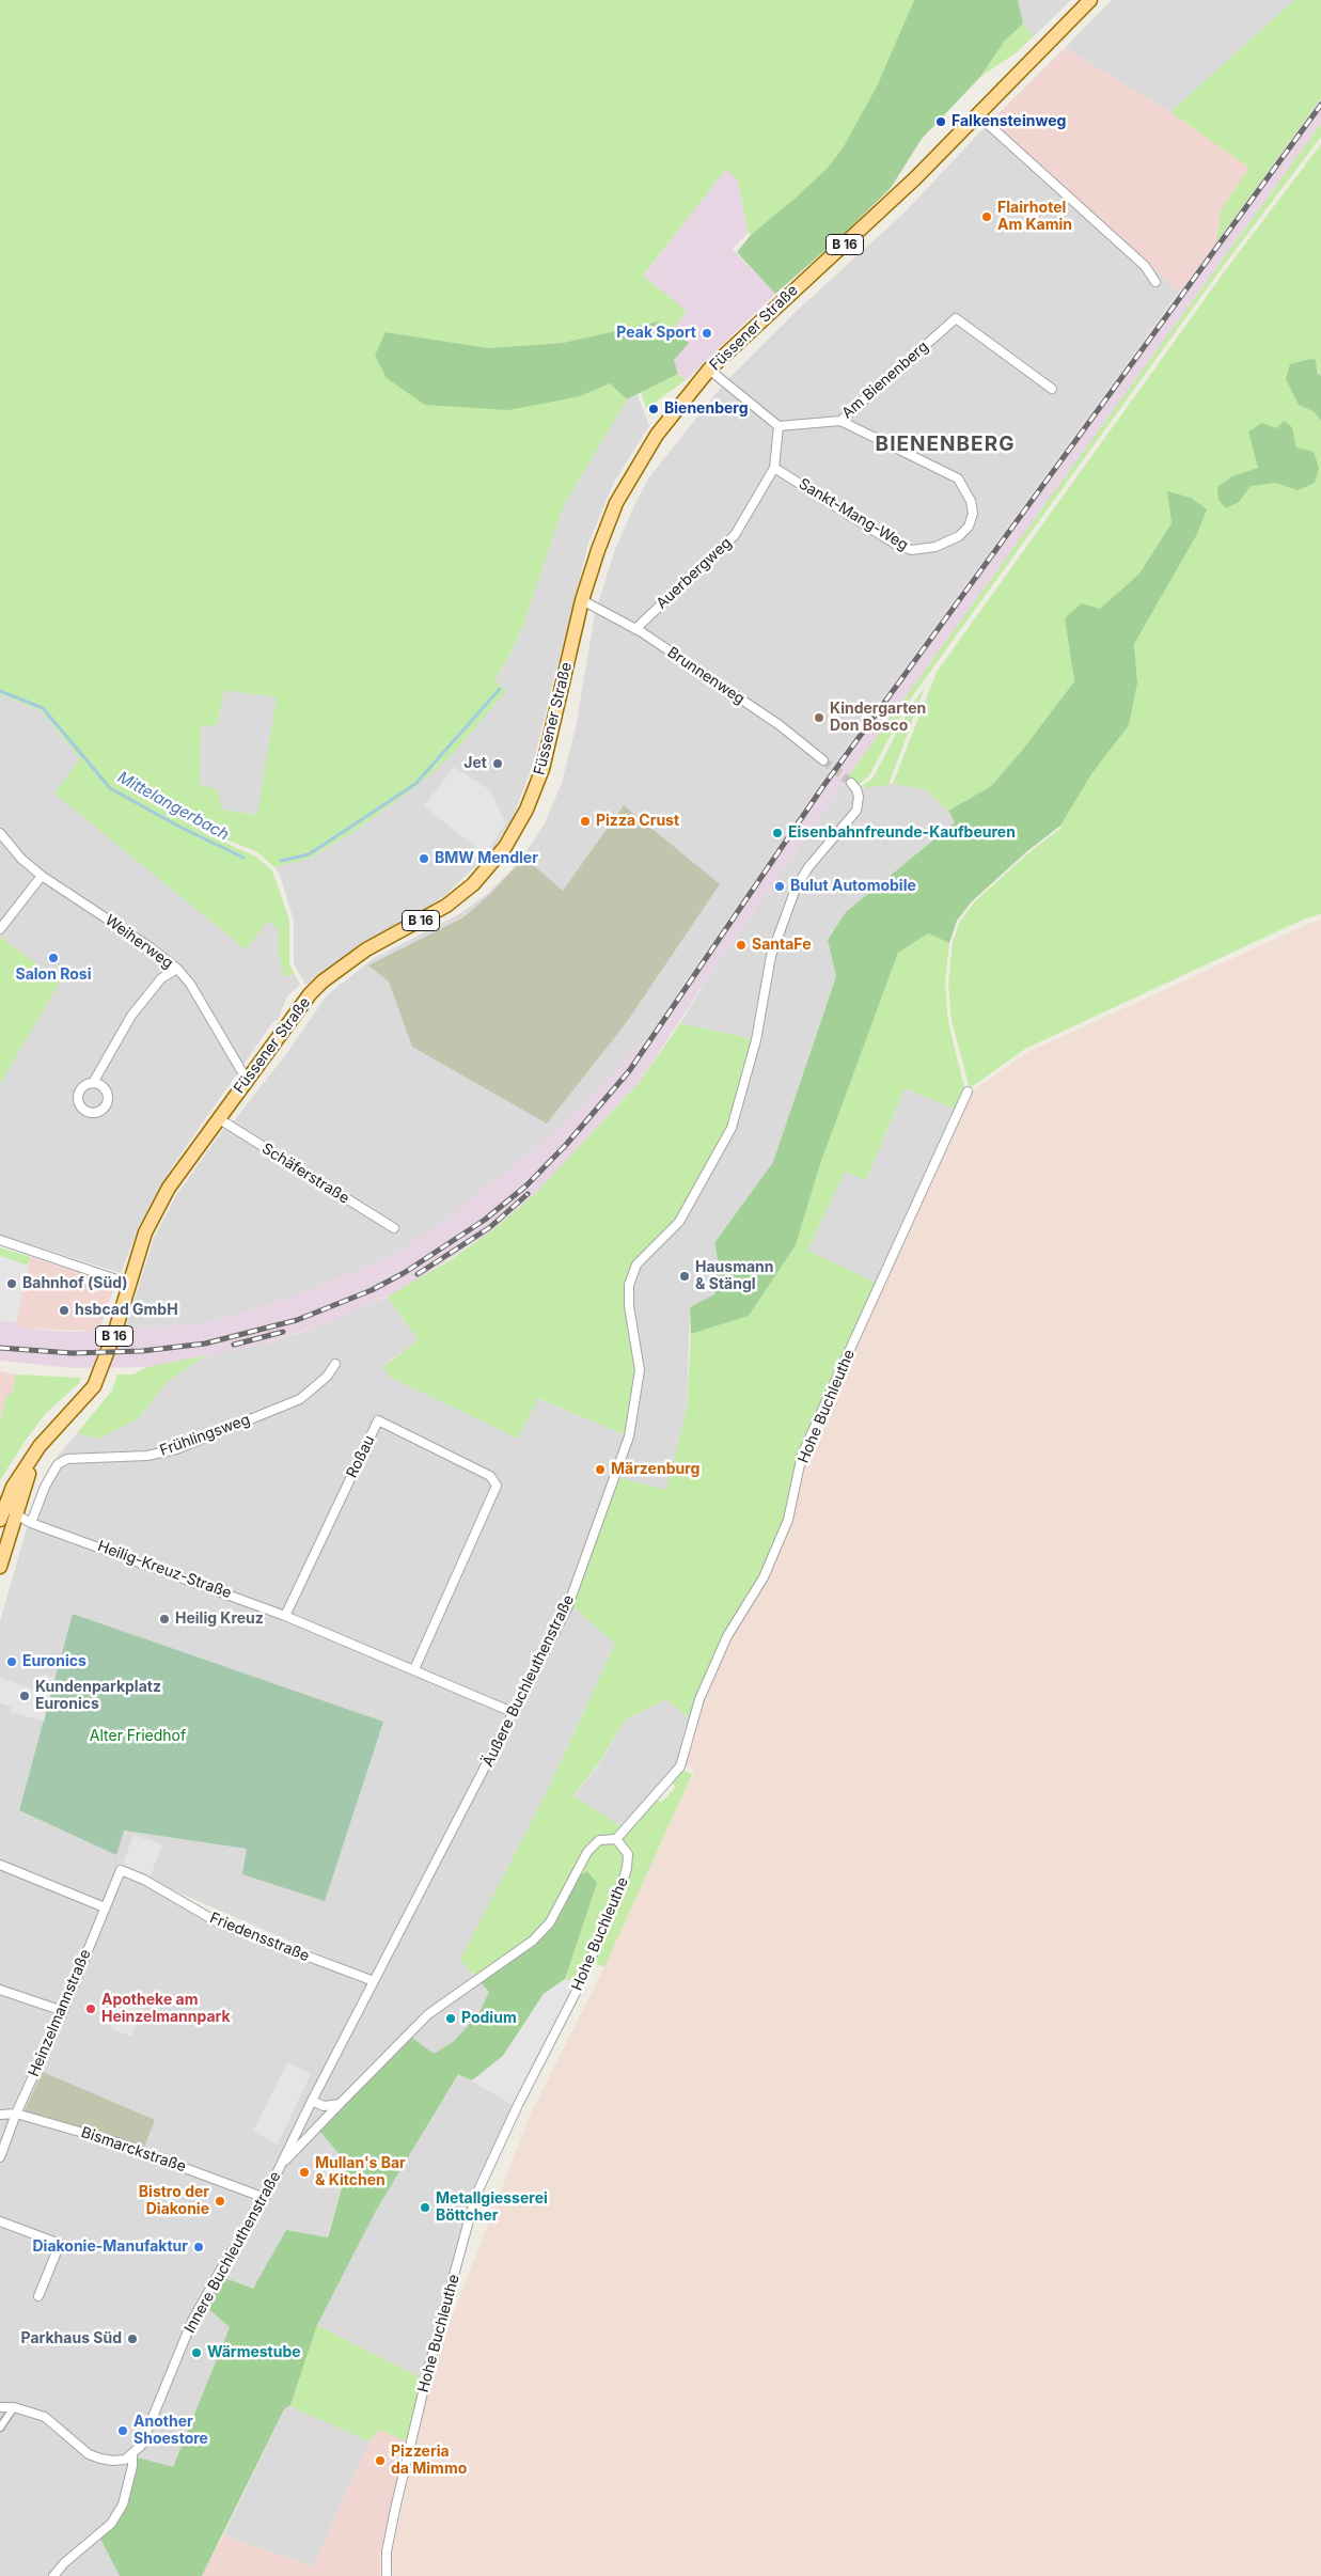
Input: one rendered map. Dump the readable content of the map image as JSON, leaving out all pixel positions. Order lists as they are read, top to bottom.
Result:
{
  "streets": {
    "main road": ["B 16", "Füssener Straße"],
    "street": [
      "Am Bienenberg",
      "Sankt-Mang-Weg",
      "Auerbergweg",
      "Brunnenweg",
      "Weiherweg",
      "Schäferstraße",
      "Hohe Buchleuthe",
      "Frühlingsweg",
      "Roßau",
      "Heilig-Kreuz-Straße",
      "Äußere Buchleuthenstraße",
      "Friedensstraße",
      "Heinzelmannstraße",
      "Bismarckstraße",
      "Innere Buchleuthenstraße"
    ]
  },
  "crossings": [
    ["B 16", "Füssener Straße"],
    ["Füssener Straße", "Brunnenweg"],
    ["Füssener Straße", "Weiherweg"],
    ["Füssener Straße", "Schäferstraße"],
    ["Am Bienenberg", "Sankt-Mang-Weg"],
    ["Am Bienenberg", "Auerbergweg"],
    ["Sankt-Mang-Weg", "Auerbergweg"],
    ["Auerbergweg", "Brunnenweg"],
    ["Hohe Buchleuthe", "Innere Buchleuthenstraße"],
    ["Frühlingsweg", "Heilig-Kreuz-Straße"],
    ["Roßau", "Heilig-Kreuz-Straße"],
    ["Heilig-Kreuz-Straße", "Äußere Buchleuthenstraße"],
    ["Äußere Buchleuthenstraße", "Friedensstraße"],
    ["Äußere Buchleuthenstraße", "Innere Buchleuthenstraße"],
    ["Friedensstraße", "Heinzelmannstraße"],
    ["Heinzelmannstraße", "Bismarckstraße"],
    ["Bismarckstraße", "Innere Buchleuthenstraße"]
  ],
  "districts": ["BIENENBERG"],
  "water": ["Mittelangerbach"],
  "parks": ["Alter Friedhof"],
  "places": [
    "Falkensteinweg",
    "Flairhotel Am Kamin",
    "Peak Sport",
    "Bienenberg",
    "Kindergarten Don Bosco",
    "Jet",
    "Pizza Crust",
    "Eisenbahnfreunde-Kaufbeuren",
    "BMW Mendler",
    "Bulut Automobile",
    "SantaFe",
    "Salon Rosi",
    "Hausmann & Stängl",
    "Bahnhof (Süd)",
    "hsbcad GmbH",
    "Märzenburg",
    "Heilig Kreuz",
    "Euronics",
    "Kundenparkplatz Euronics",
    "Apotheke am Heinzelmannpark",
    "Podium",
    "Mullan's Bar & Kitchen",
    "Bistro der Diakonie",
    "Metallgiesserei Böttcher",
    "Diakonie-Manufaktur",
    "Parkhaus Süd",
    "Wärmestube",
    "Another Shoestore",
    "Pizzeria da Mimmo"
  ]
}
